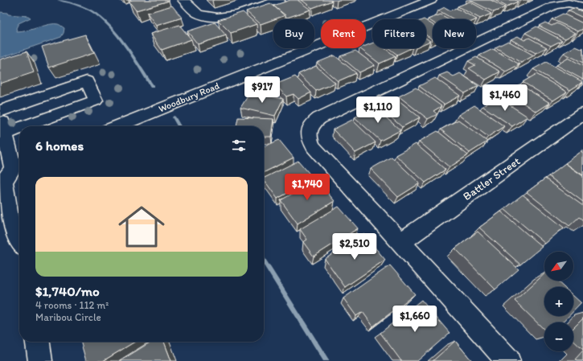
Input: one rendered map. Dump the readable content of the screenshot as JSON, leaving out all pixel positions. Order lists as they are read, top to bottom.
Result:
{
  "streets": {
    "street": ["Woodbury Road", "Battler Street"]
  },
  "north": "bottom left",
  "page": {
    "chip": [
      "Buy",
      "Rent",
      "Filters",
      "New"
    ],
    "price": [
      "$917",
      "$1,460",
      "$1,110",
      "$1,740",
      "$2,510",
      "$1,660"
    ],
    "heading": "6 homes",
    "list": [
      {
        "name": "$1,740/mo",
        "note": "4 rooms · 112 m² · Maribou Circle"
      }
    ],
    "map_buttons": ["+", "−"]
  }
}
